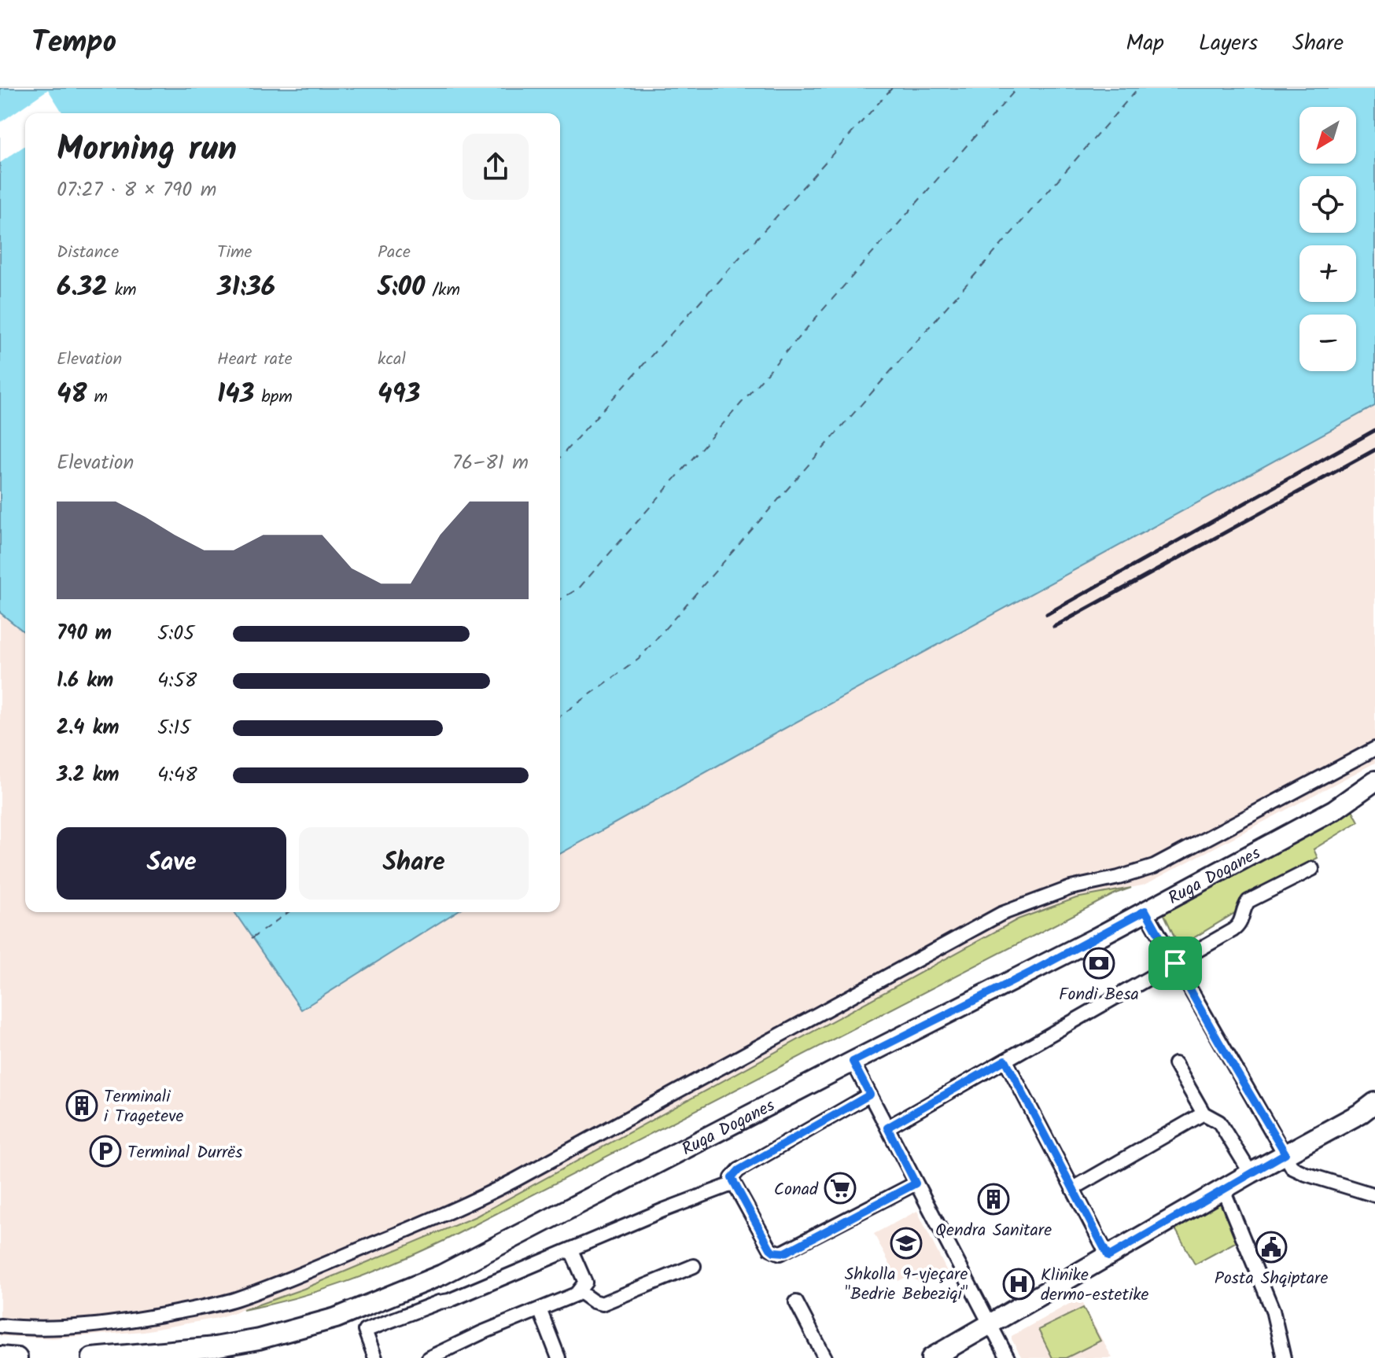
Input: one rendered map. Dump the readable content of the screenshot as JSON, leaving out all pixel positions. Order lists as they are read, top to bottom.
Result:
{
  "streets": {
    "main road": ["Ruga Doganes"]
  },
  "places": {
    "bank": ["Fondi Besa"],
    "building": ["Terminali i Trageteve", "Qendra Sanitare"],
    "parking": ["Terminal Durrës"],
    "supermarket": ["Conad"],
    "school or university": ["Shkolla 9-vjeçare \"Bedrie Bebeziqi\""],
    "public building": ["Posta Shqiptare"],
    "hospital": ["Klinike dermo-estetike"]
  },
  "north": "bottom left",
  "page": {
    "header": "Tempo",
    "nav": ["Map", "Layers", "Share"],
    "map_buttons": ["+", "−"],
    "heading": ["Morning run", "07:27 · 8 × 790 m"],
    "stats": [
      ["Distance", "6.32 km"],
      ["Time", "31:36"],
      ["Pace", "5:00 /km"],
      ["Elevation", "48 m"],
      ["Heart rate", "143 bpm"],
      ["kcal", "493"]
    ],
    "chart": ["Elevation", "76–81 m"],
    "list": [
      {
        "name": "790 m",
        "note": "5:05"
      },
      {
        "name": "1.6 km",
        "note": "4:58"
      },
      {
        "name": "2.4 km",
        "note": "5:15"
      },
      {
        "name": "3.2 km",
        "note": "4:48"
      }
    ],
    "buttons": ["Save", "Share"]
  }
}
